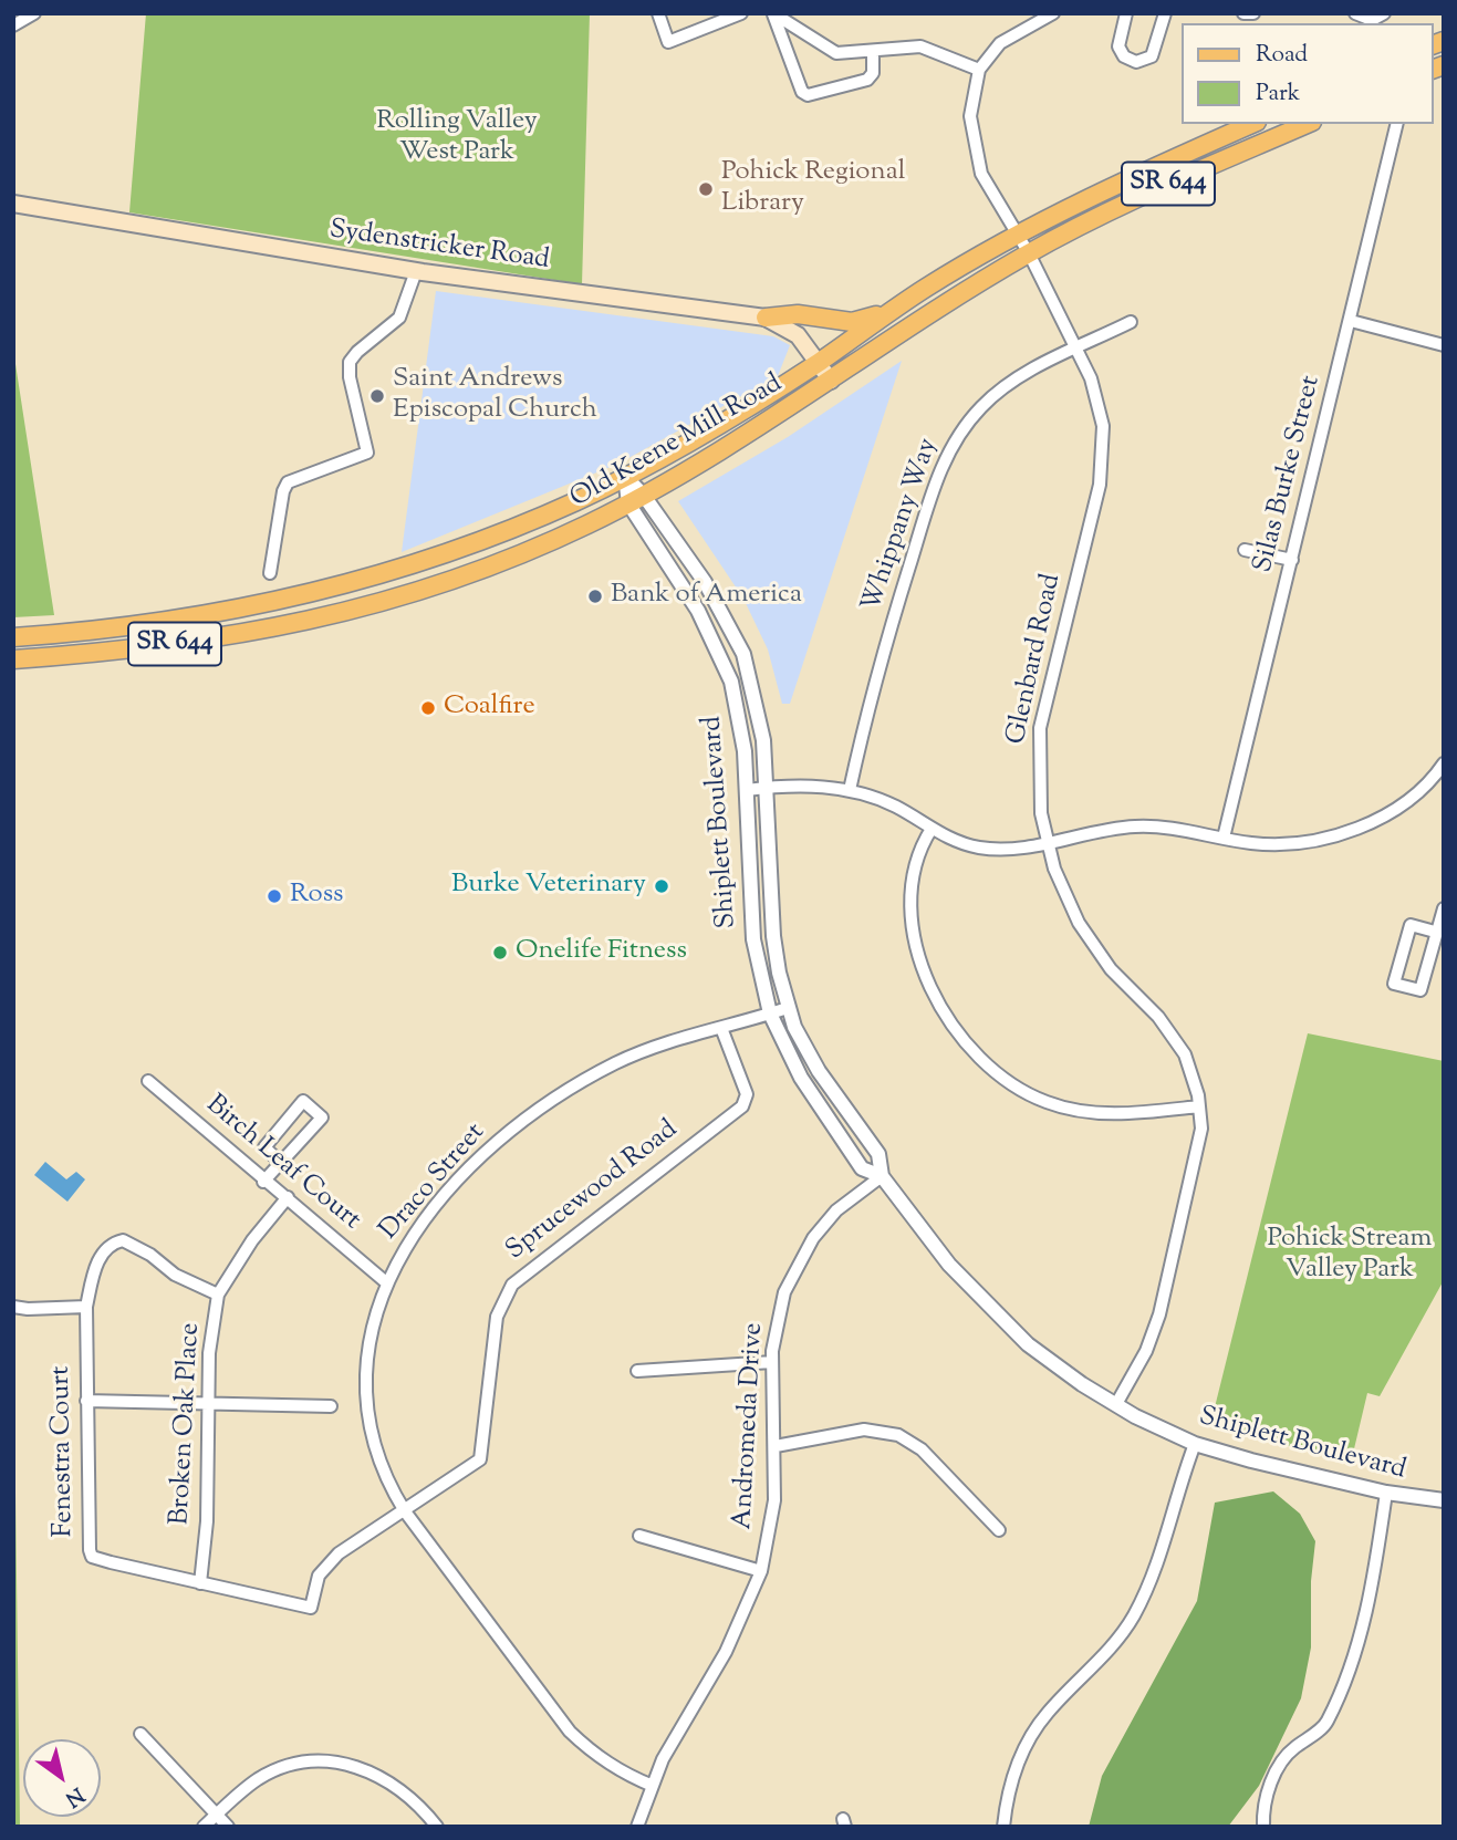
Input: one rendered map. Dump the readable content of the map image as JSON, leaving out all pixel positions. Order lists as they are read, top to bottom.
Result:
{
  "streets": {
    "main road": ["SR 644", "Sydenstricker Road", "Old Keene Mill Road"],
    "street": [
      "Silas Burke Street",
      "Whippany Way",
      "Glenbard Road",
      "Shiplett Boulevard",
      "Birch Leaf Court",
      "Draco Street",
      "Sprucewood Road",
      "Broken Oak Place",
      "Andromeda Drive",
      "Fenestra Court"
    ]
  },
  "crossings": [
    ["Sydenstricker Road", "Old Keene Mill Road"],
    ["Old Keene Mill Road", "Glenbard Road"],
    ["Old Keene Mill Road", "Shiplett Boulevard"],
    ["Whippany Way", "Glenbard Road"],
    ["Glenbard Road", "Shiplett Boulevard"],
    ["Shiplett Boulevard", "Draco Street"],
    ["Shiplett Boulevard", "Andromeda Drive"],
    ["Birch Leaf Court", "Draco Street"],
    ["Birch Leaf Court", "Broken Oak Place"],
    ["Draco Street", "Sprucewood Road"],
    ["Draco Street", "Andromeda Drive"],
    ["Sprucewood Road", "Fenestra Court"],
    ["Broken Oak Place", "Fenestra Court"]
  ],
  "parks": ["Rolling Valley West Park", "Pohick Stream Valley Park"],
  "places": [
    "Pohick Regional Library",
    "Saint Andrews Episcopal Church",
    "Bank of America",
    "Coalfire",
    "Burke Veterinary",
    "Ross",
    "Onelife Fitness"
  ],
  "legend": ["Road", "Park"],
  "north": "bottom right"
}
